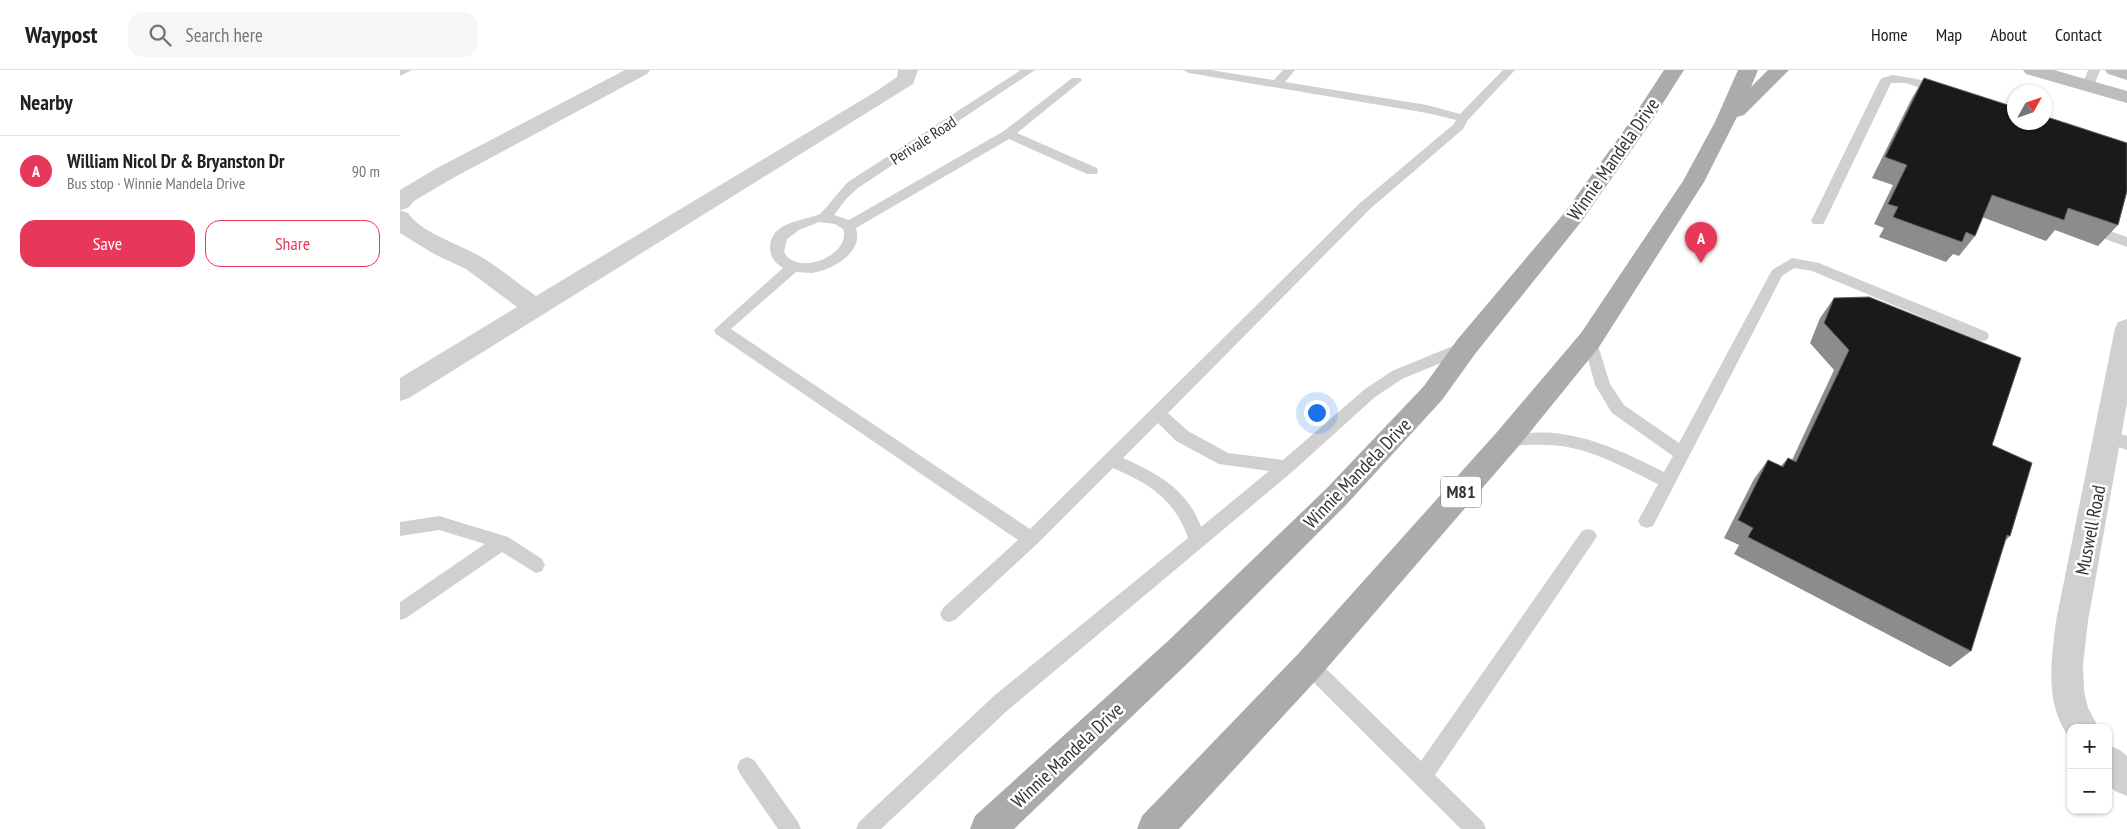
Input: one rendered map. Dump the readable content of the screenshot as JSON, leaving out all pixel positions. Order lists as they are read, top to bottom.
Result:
{
  "streets": {
    "main road": ["Winnie Mandela Drive", "M81"],
    "street": ["Muswell Road"],
    "lane": ["Perivale Road"]
  },
  "north": "top right",
  "page": {
    "header": "Waypost",
    "search": "Search here",
    "nav": [
      "Home",
      "Map",
      "About",
      "Contact"
    ],
    "heading": "Nearby",
    "list": [
      {
        "mark": "A",
        "name": "William Nicol Dr & Bryanston Dr",
        "note": "Bus stop · Winnie Mandela Drive",
        "value": "90 m"
      }
    ],
    "buttons": ["Save", "Share"],
    "pins": "A",
    "map_buttons": ["+", "−"]
  }
}
